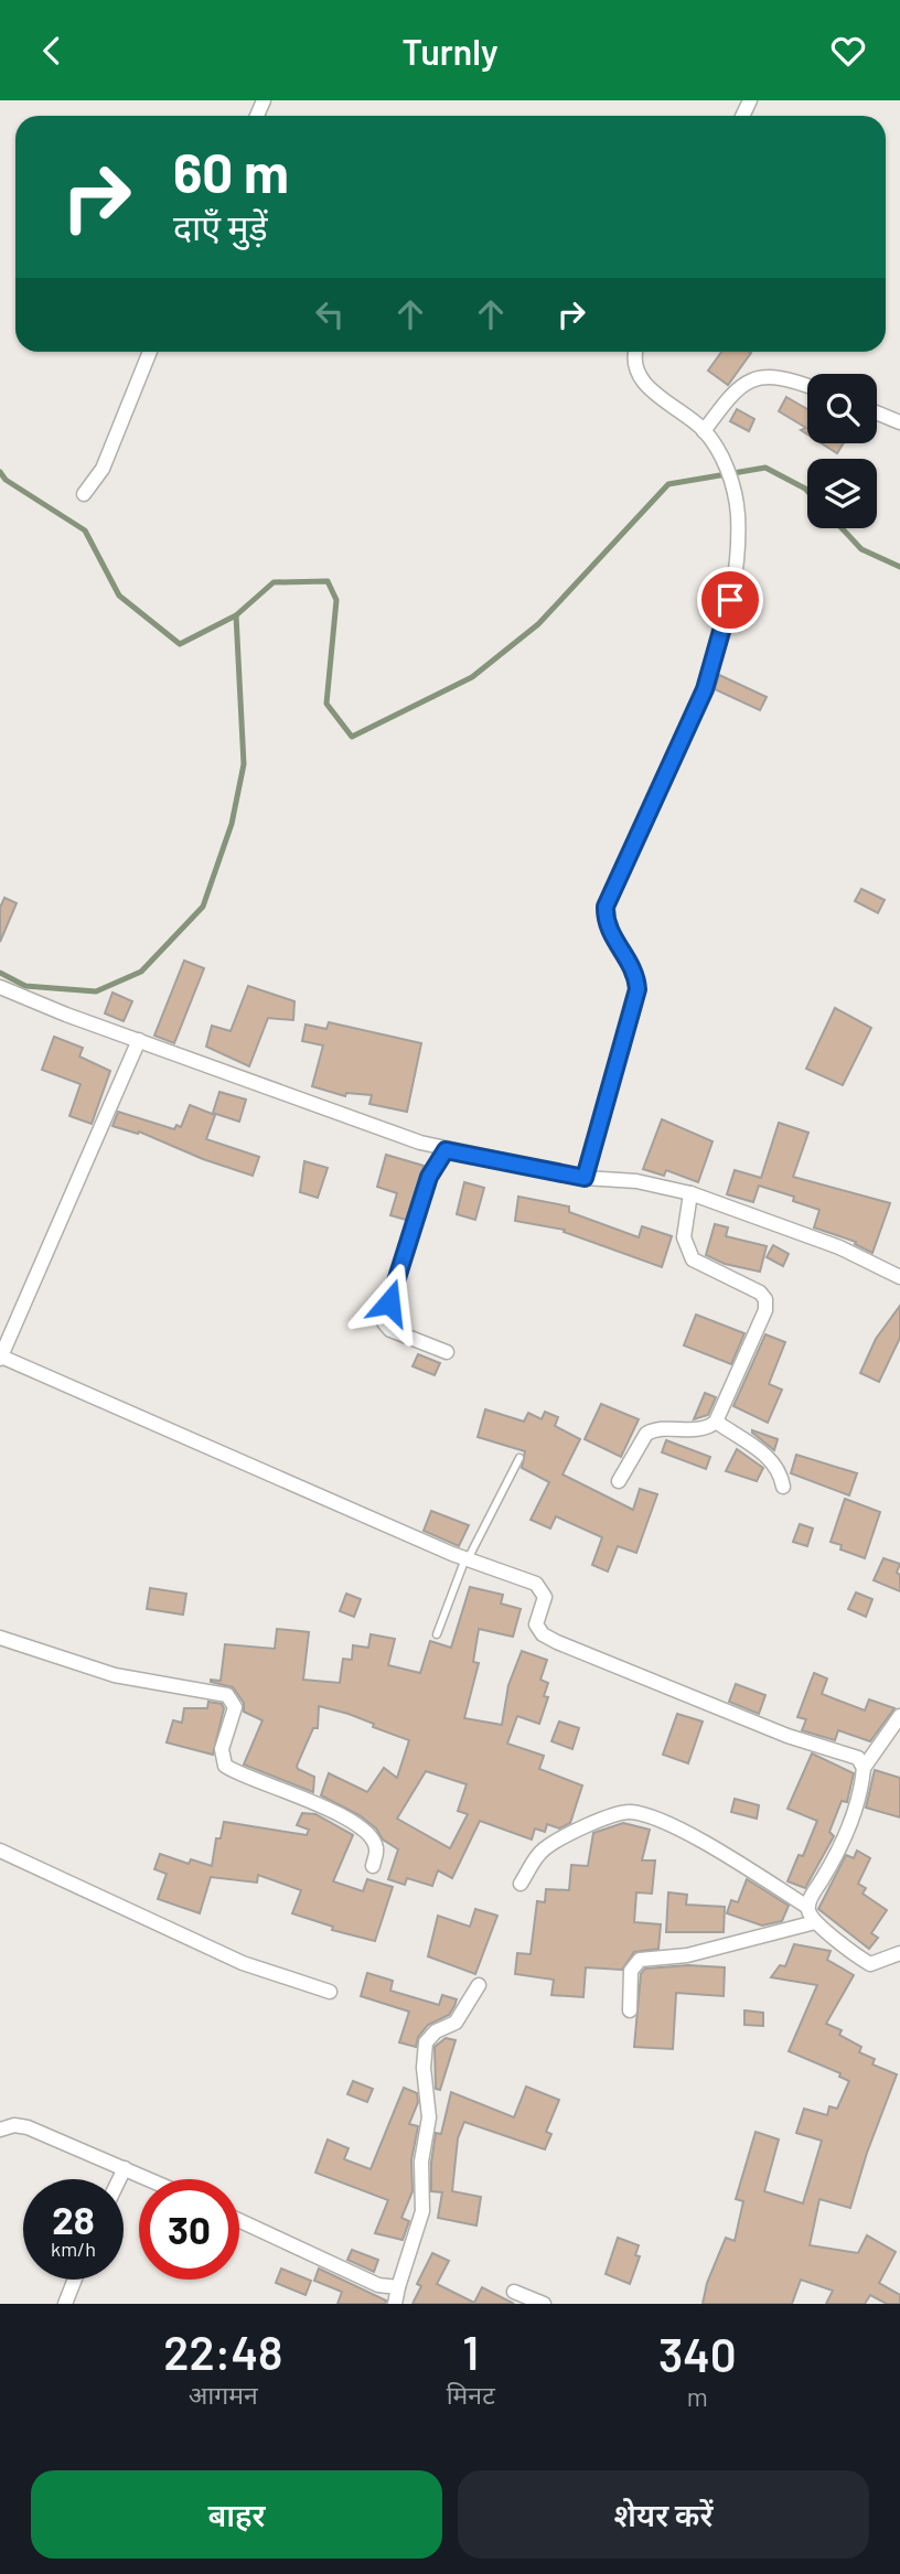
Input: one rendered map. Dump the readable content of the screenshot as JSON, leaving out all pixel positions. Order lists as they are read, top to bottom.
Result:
{
  "page": {
    "header": "Turnly",
    "turn": ["60 m", "दाएँ मुड़ें"],
    "speed": "28 km/h",
    "limit": "30",
    "eta": [
      "22:48",
      "आगमन",
      "1",
      "मिनट",
      "340",
      "m"
    ],
    "buttons": ["बाहर", "शेयर करें"]
  }
}
